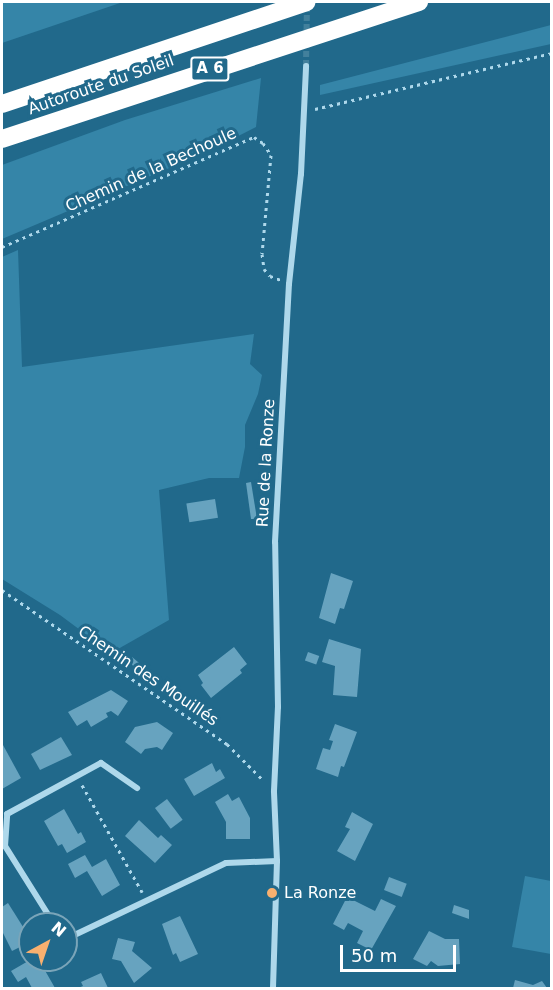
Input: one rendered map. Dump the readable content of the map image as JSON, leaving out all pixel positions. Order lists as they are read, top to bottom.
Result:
{
  "streets": {
    "highway": ["A 6", "Autoroute du Soleil"],
    "street": ["Rue de la Ronze"],
    "path": ["Chemin de la Bechoule", "Chemin des Mouillés"]
  },
  "crossings": [
    ["Chemin de la Bechoule", "Rue de la Ronze"],
    ["Rue de la Ronze", "Chemin des Mouillés"]
  ],
  "places": ["La Ronze"],
  "scale_bar": "50 m",
  "north": "top right"
}
